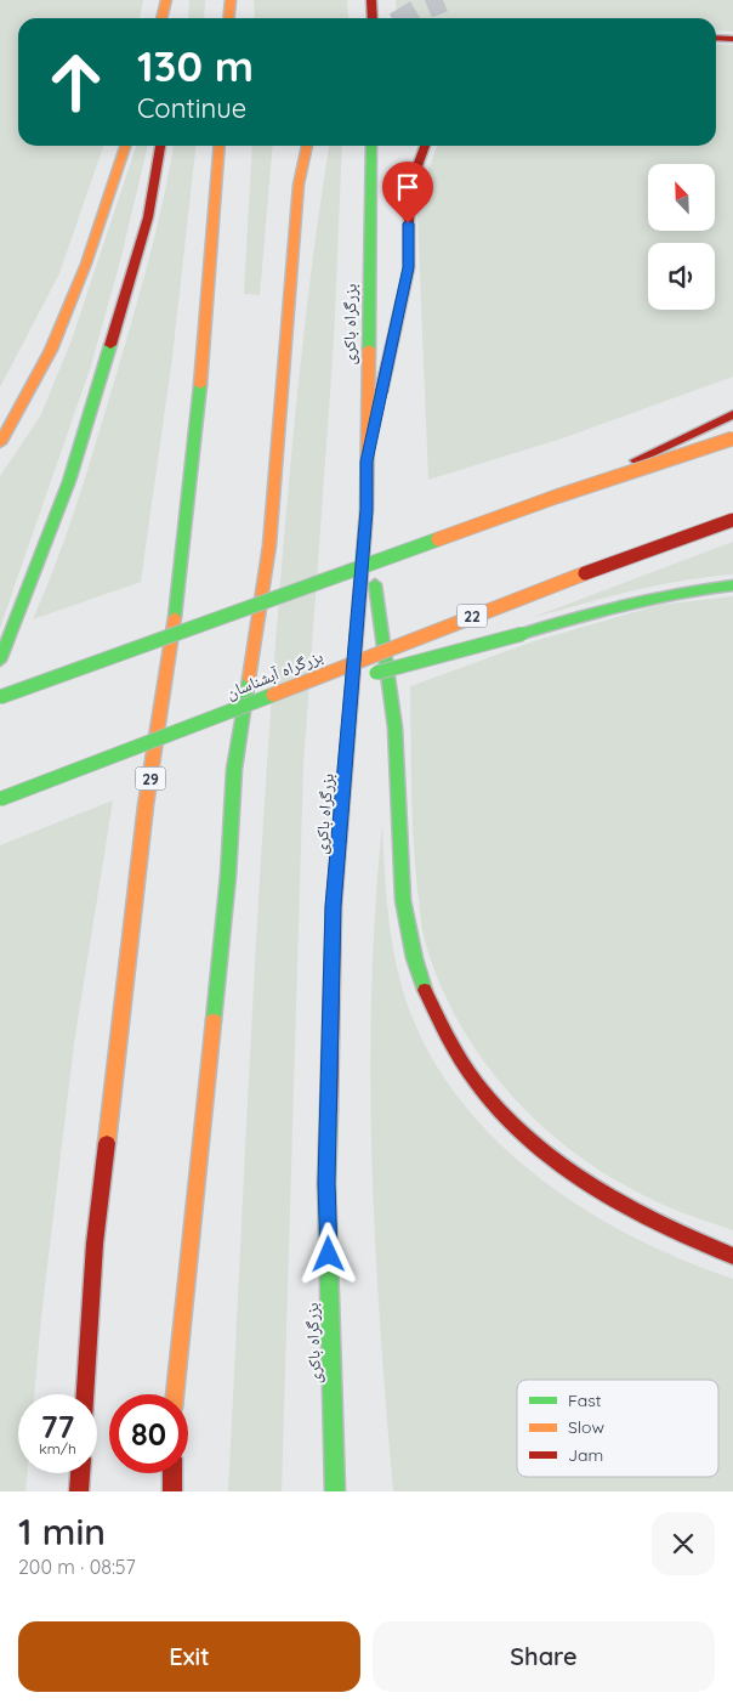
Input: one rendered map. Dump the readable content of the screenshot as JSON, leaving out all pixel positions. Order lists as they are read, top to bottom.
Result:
{
  "streets": {
    "highway": [
      "بزرگراه باکری",
      "22",
      "بزرگراه آبشناسان",
      "29"
    ]
  },
  "legend": ["Fast", "Slow", "Jam"],
  "north": "top left",
  "page": {
    "turn": ["130 m", "Continue"],
    "speed": "77 km/h",
    "limit": "80",
    "heading": ["1 min", "200 m · 08:57"],
    "buttons": ["Exit", "Share"]
  }
}
